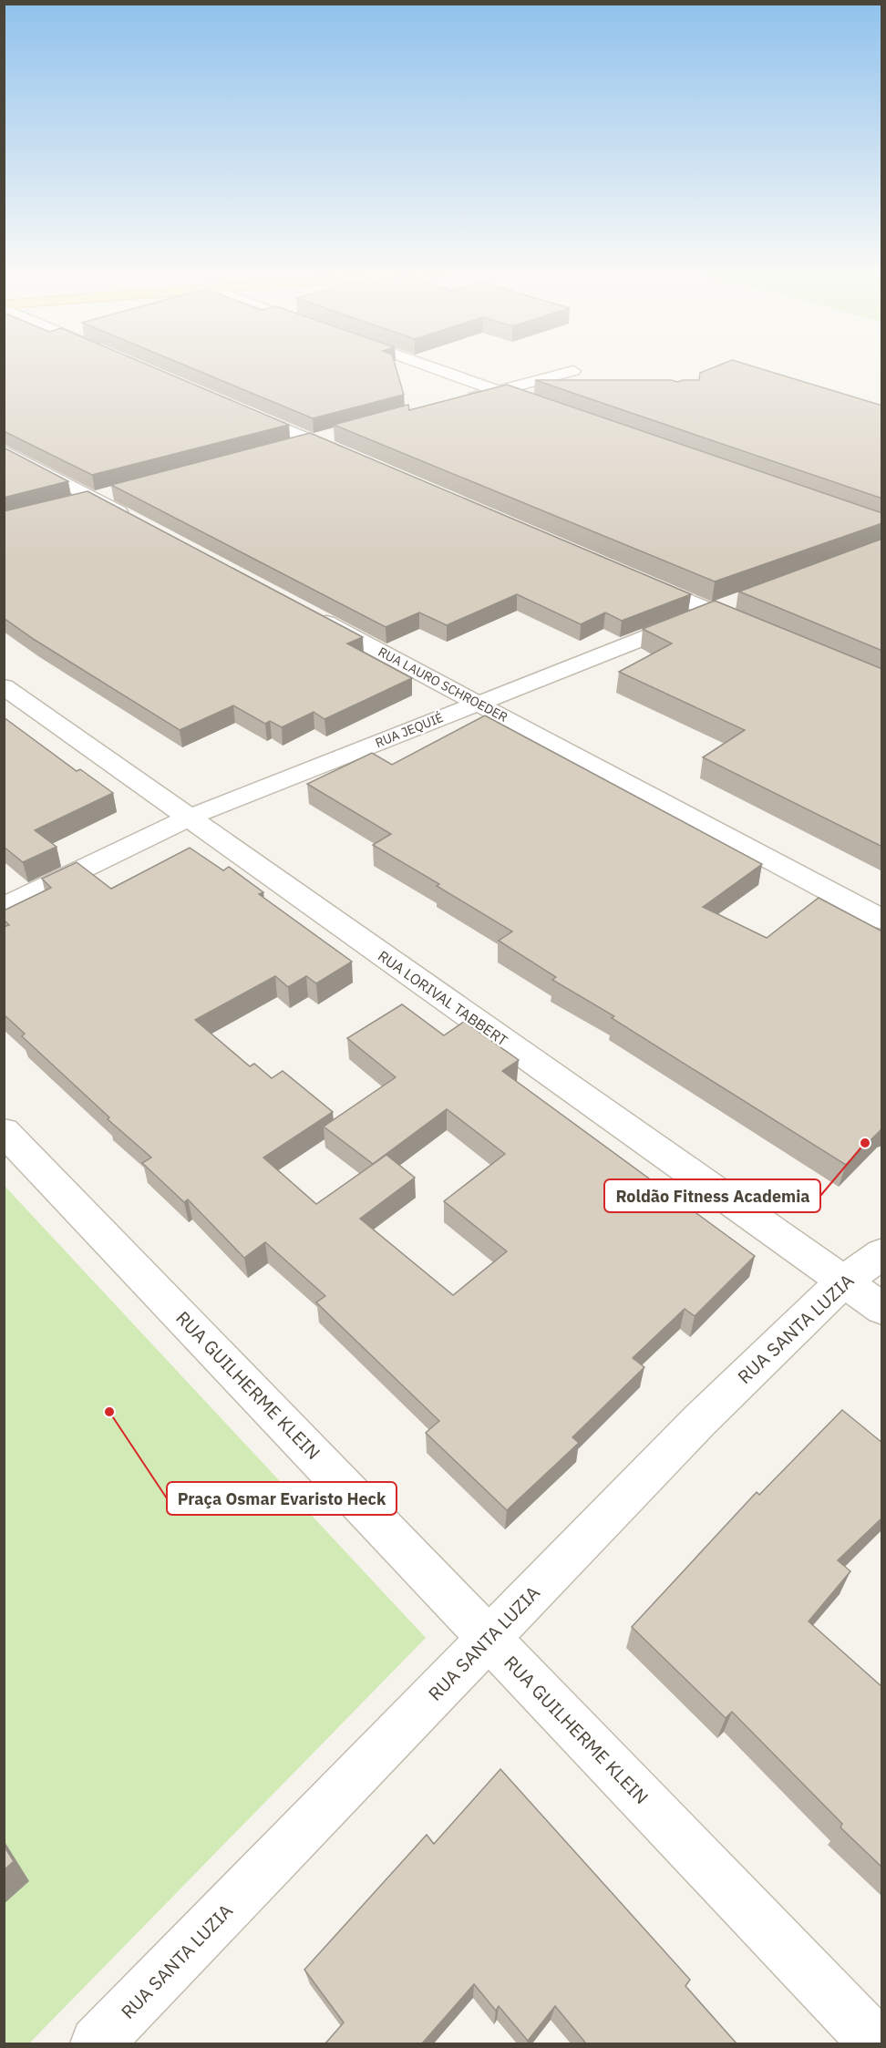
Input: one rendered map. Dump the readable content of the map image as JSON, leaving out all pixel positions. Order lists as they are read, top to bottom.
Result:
{
  "streets": {
    "street": [
      "RUA LAURO SCHROEDER",
      "RUA JEQUIÉ",
      "RUA LORIVAL TABBERT",
      "RUA SANTA LUZIA",
      "RUA GUILHERME KLEIN"
    ]
  },
  "crossings": [
    ["RUA LAURO SCHROEDER", "RUA JEQUIÉ"],
    ["RUA JEQUIÉ", "RUA LORIVAL TABBERT"],
    ["RUA LORIVAL TABBERT", "RUA SANTA LUZIA"],
    ["RUA SANTA LUZIA", "RUA GUILHERME KLEIN"]
  ],
  "places": ["Roldão Fitness Academia", "Praça Osmar Evaristo Heck"]
}
